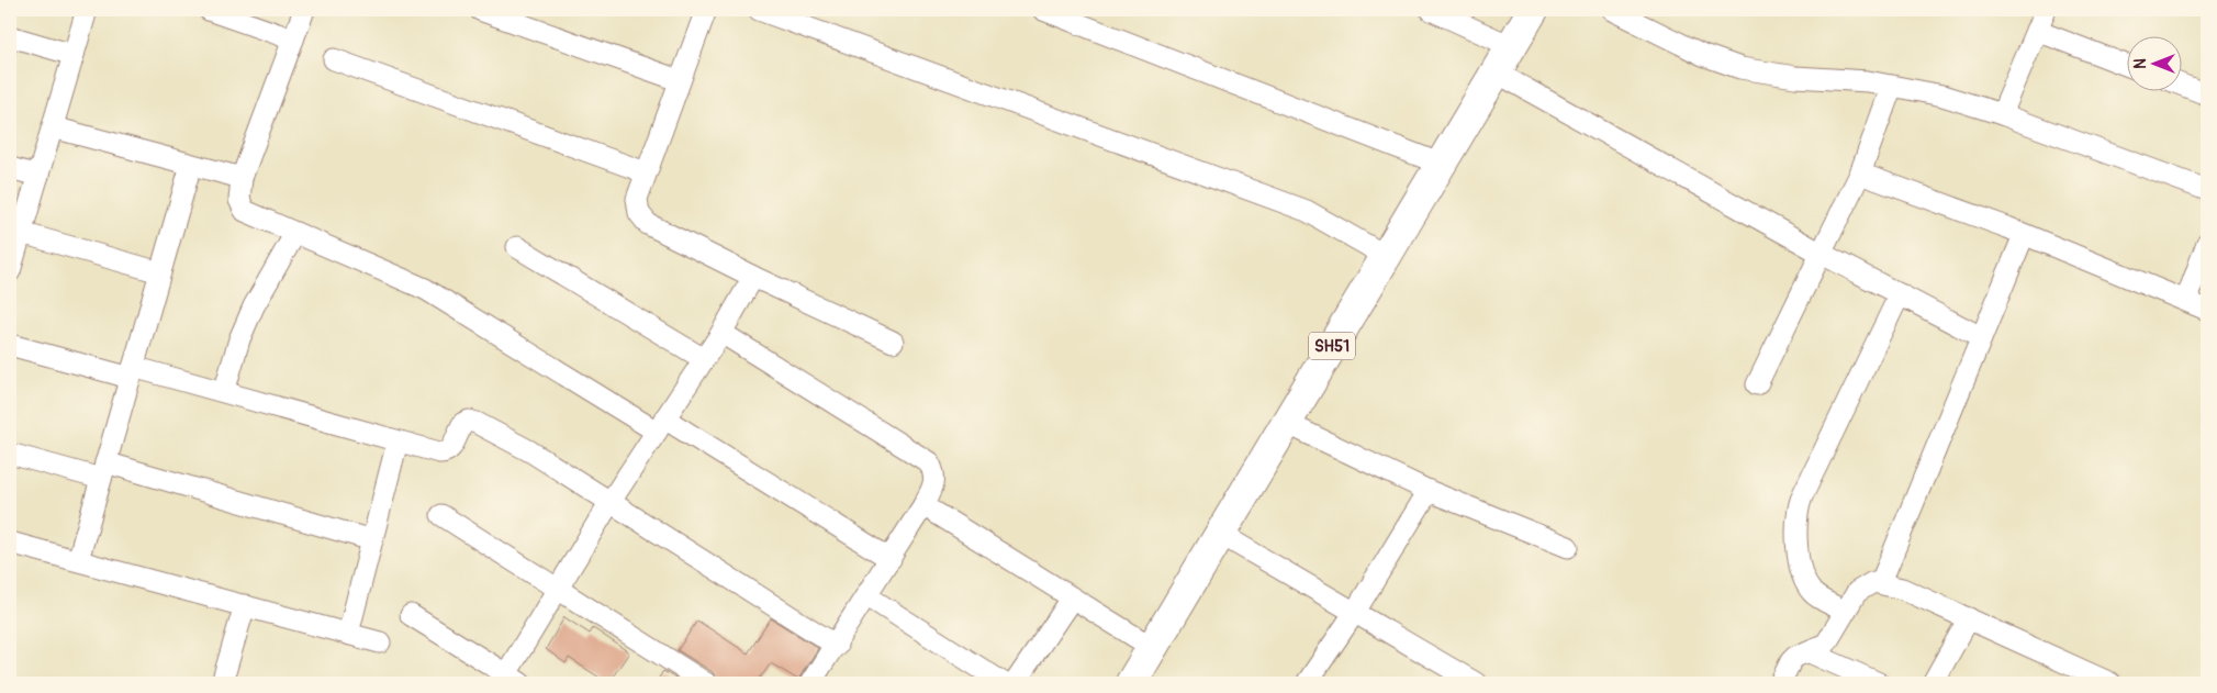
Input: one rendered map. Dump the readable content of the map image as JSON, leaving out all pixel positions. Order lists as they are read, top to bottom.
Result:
{
  "streets": {
    "main road": ["SH51"]
  },
  "north": "left"
}
